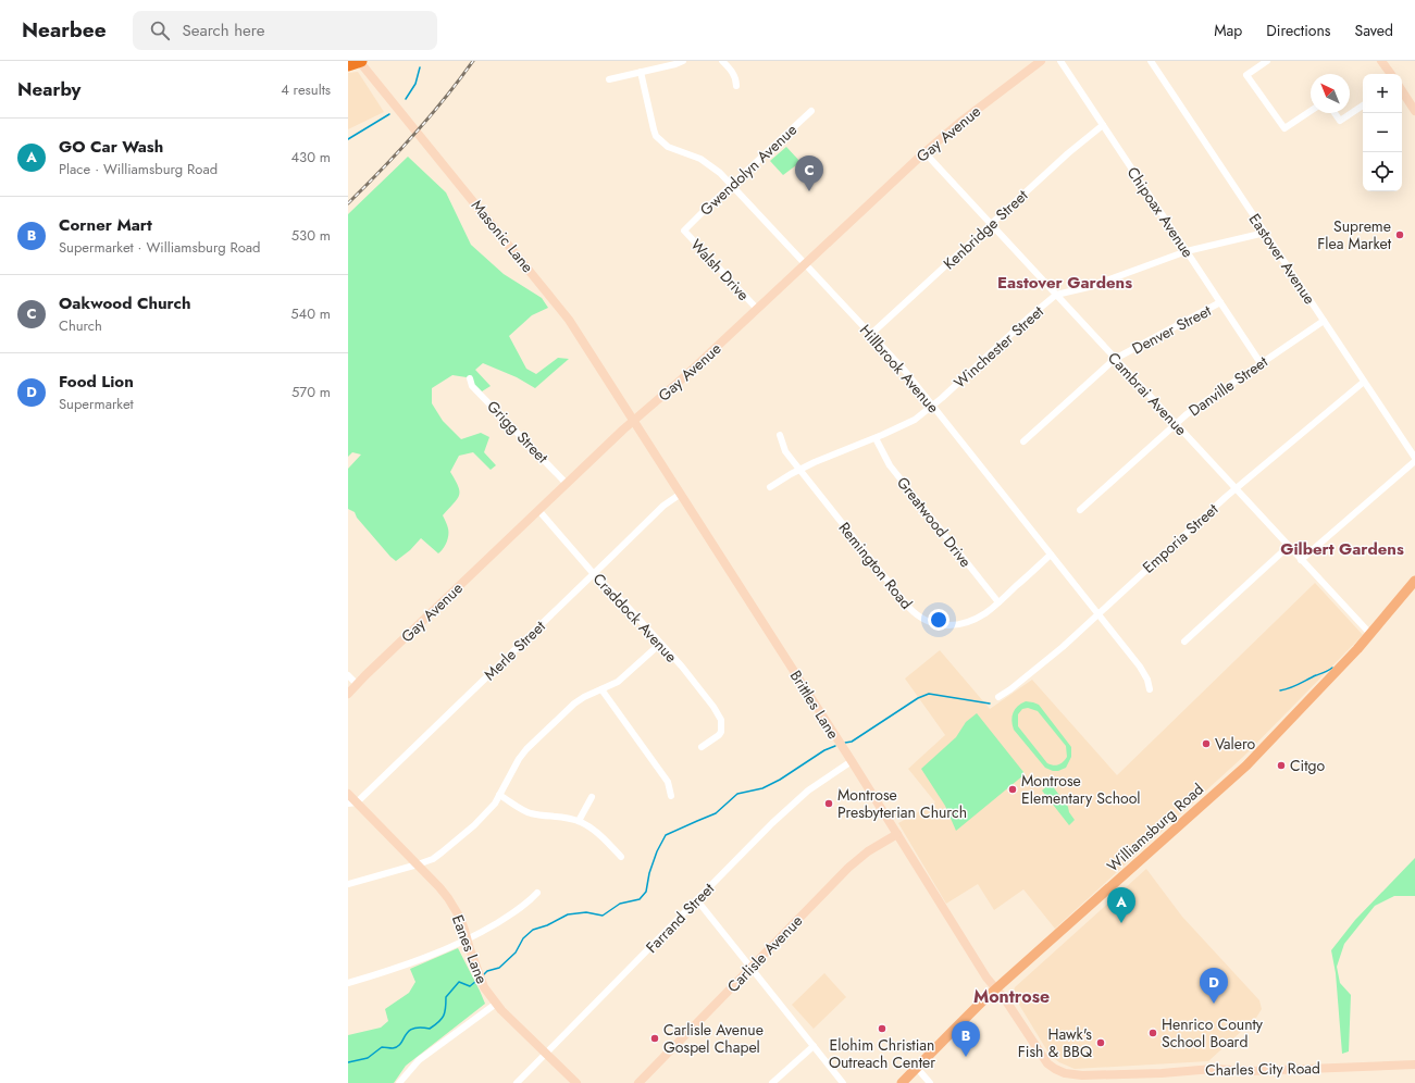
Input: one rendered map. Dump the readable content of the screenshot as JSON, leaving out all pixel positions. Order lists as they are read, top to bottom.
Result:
{
  "streets": {
    "main road": ["Williamsburg Road"],
    "street": [
      "Gay Avenue",
      "Gwendolyn Avenue",
      "Chipoax Avenue",
      "Kenbridge Street",
      "Masonic Lane",
      "Eastover Avenue",
      "Walsh Drive",
      "Denver Street",
      "Winchester Street",
      "Hillbrook Avenue",
      "Danville Street",
      "Cambrai Avenue",
      "Grigg Street",
      "Greatwood Drive",
      "Emporia Street",
      "Remington Road",
      "Craddock Avenue",
      "Merle Street",
      "Brittles Lane",
      "Farrand Street",
      "Eanes Lane",
      "Carlisle Avenue",
      "Charles City Road"
    ]
  },
  "crossings": [
    ["Gay Avenue", "Masonic Lane"],
    ["Gay Avenue", "Walsh Drive"],
    ["Gay Avenue", "Hillbrook Avenue"],
    ["Gay Avenue", "Cambrai Avenue"],
    ["Gay Avenue", "Grigg Street"],
    ["Gay Avenue", "Craddock Avenue"],
    ["Gay Avenue", "Brittles Lane"],
    ["Gwendolyn Avenue", "Walsh Drive"],
    ["Gwendolyn Avenue", "Hillbrook Avenue"],
    ["Chipoax Avenue", "Kenbridge Street"],
    ["Chipoax Avenue", "Denver Street"],
    ["Chipoax Avenue", "Winchester Street"],
    ["Chipoax Avenue", "Danville Street"],
    ["Kenbridge Street", "Hillbrook Avenue"],
    ["Kenbridge Street", "Cambrai Avenue"],
    ["Masonic Lane", "Brittles Lane"],
    ["Eastover Avenue", "Winchester Street"],
    ["Eastover Avenue", "Danville Street"],
    ["Eastover Avenue", "Emporia Street"],
    ["Denver Street", "Cambrai Avenue"],
    ["Winchester Street", "Hillbrook Avenue"],
    ["Winchester Street", "Cambrai Avenue"],
    ["Winchester Street", "Greatwood Drive"],
    ["Winchester Street", "Remington Road"],
    ["Hillbrook Avenue", "Emporia Street"],
    ["Hillbrook Avenue", "Remington Road"],
    ["Danville Street", "Cambrai Avenue"],
    ["Cambrai Avenue", "Emporia Street"],
    ["Cambrai Avenue", "Williamsburg Road"],
    ["Greatwood Drive", "Remington Road"],
    ["Craddock Avenue", "Merle Street"],
    ["Merle Street", "Brittles Lane"],
    ["Merle Street", "Eanes Lane"],
    ["Brittles Lane", "Williamsburg Road"],
    ["Brittles Lane", "Farrand Street"],
    ["Brittles Lane", "Carlisle Avenue"],
    ["Brittles Lane", "Charles City Road"],
    ["Williamsburg Road", "Charles City Road"],
    ["Farrand Street", "Eanes Lane"]
  ],
  "districts": ["Eastover Gardens", "Gilbert Gardens", "Montrose"],
  "places": [
    "Supreme Flea Market",
    "Valero",
    "Citgo",
    "Montrose Elementary School",
    "Montrose Presbyterian Church",
    "Elohim Christian Outreach Center",
    "Henrico County School Board",
    "Carlisle Avenue Gospel Chapel",
    "Hawk's Fish & BBQ"
  ],
  "north": "top left",
  "page": {
    "header": "Nearbee",
    "search": "Search here",
    "nav": ["Map", "Directions", "Saved"],
    "heading": ["Nearby", "4 results"],
    "map_buttons": ["+", "−"],
    "list": [
      {
        "mark": "A",
        "name": "GO Car Wash",
        "note": "Place · Williamsburg Road",
        "value": "430 m"
      },
      {
        "mark": "B",
        "name": "Corner Mart",
        "note": "Supermarket · Williamsburg Road",
        "value": "530 m"
      },
      {
        "mark": "C",
        "name": "Oakwood Church",
        "note": "Church",
        "value": "540 m"
      },
      {
        "mark": "D",
        "name": "Food Lion",
        "note": "Supermarket",
        "value": "570 m"
      }
    ],
    "pins": [
      "C",
      "A",
      "D",
      "B"
    ]
  }
}
